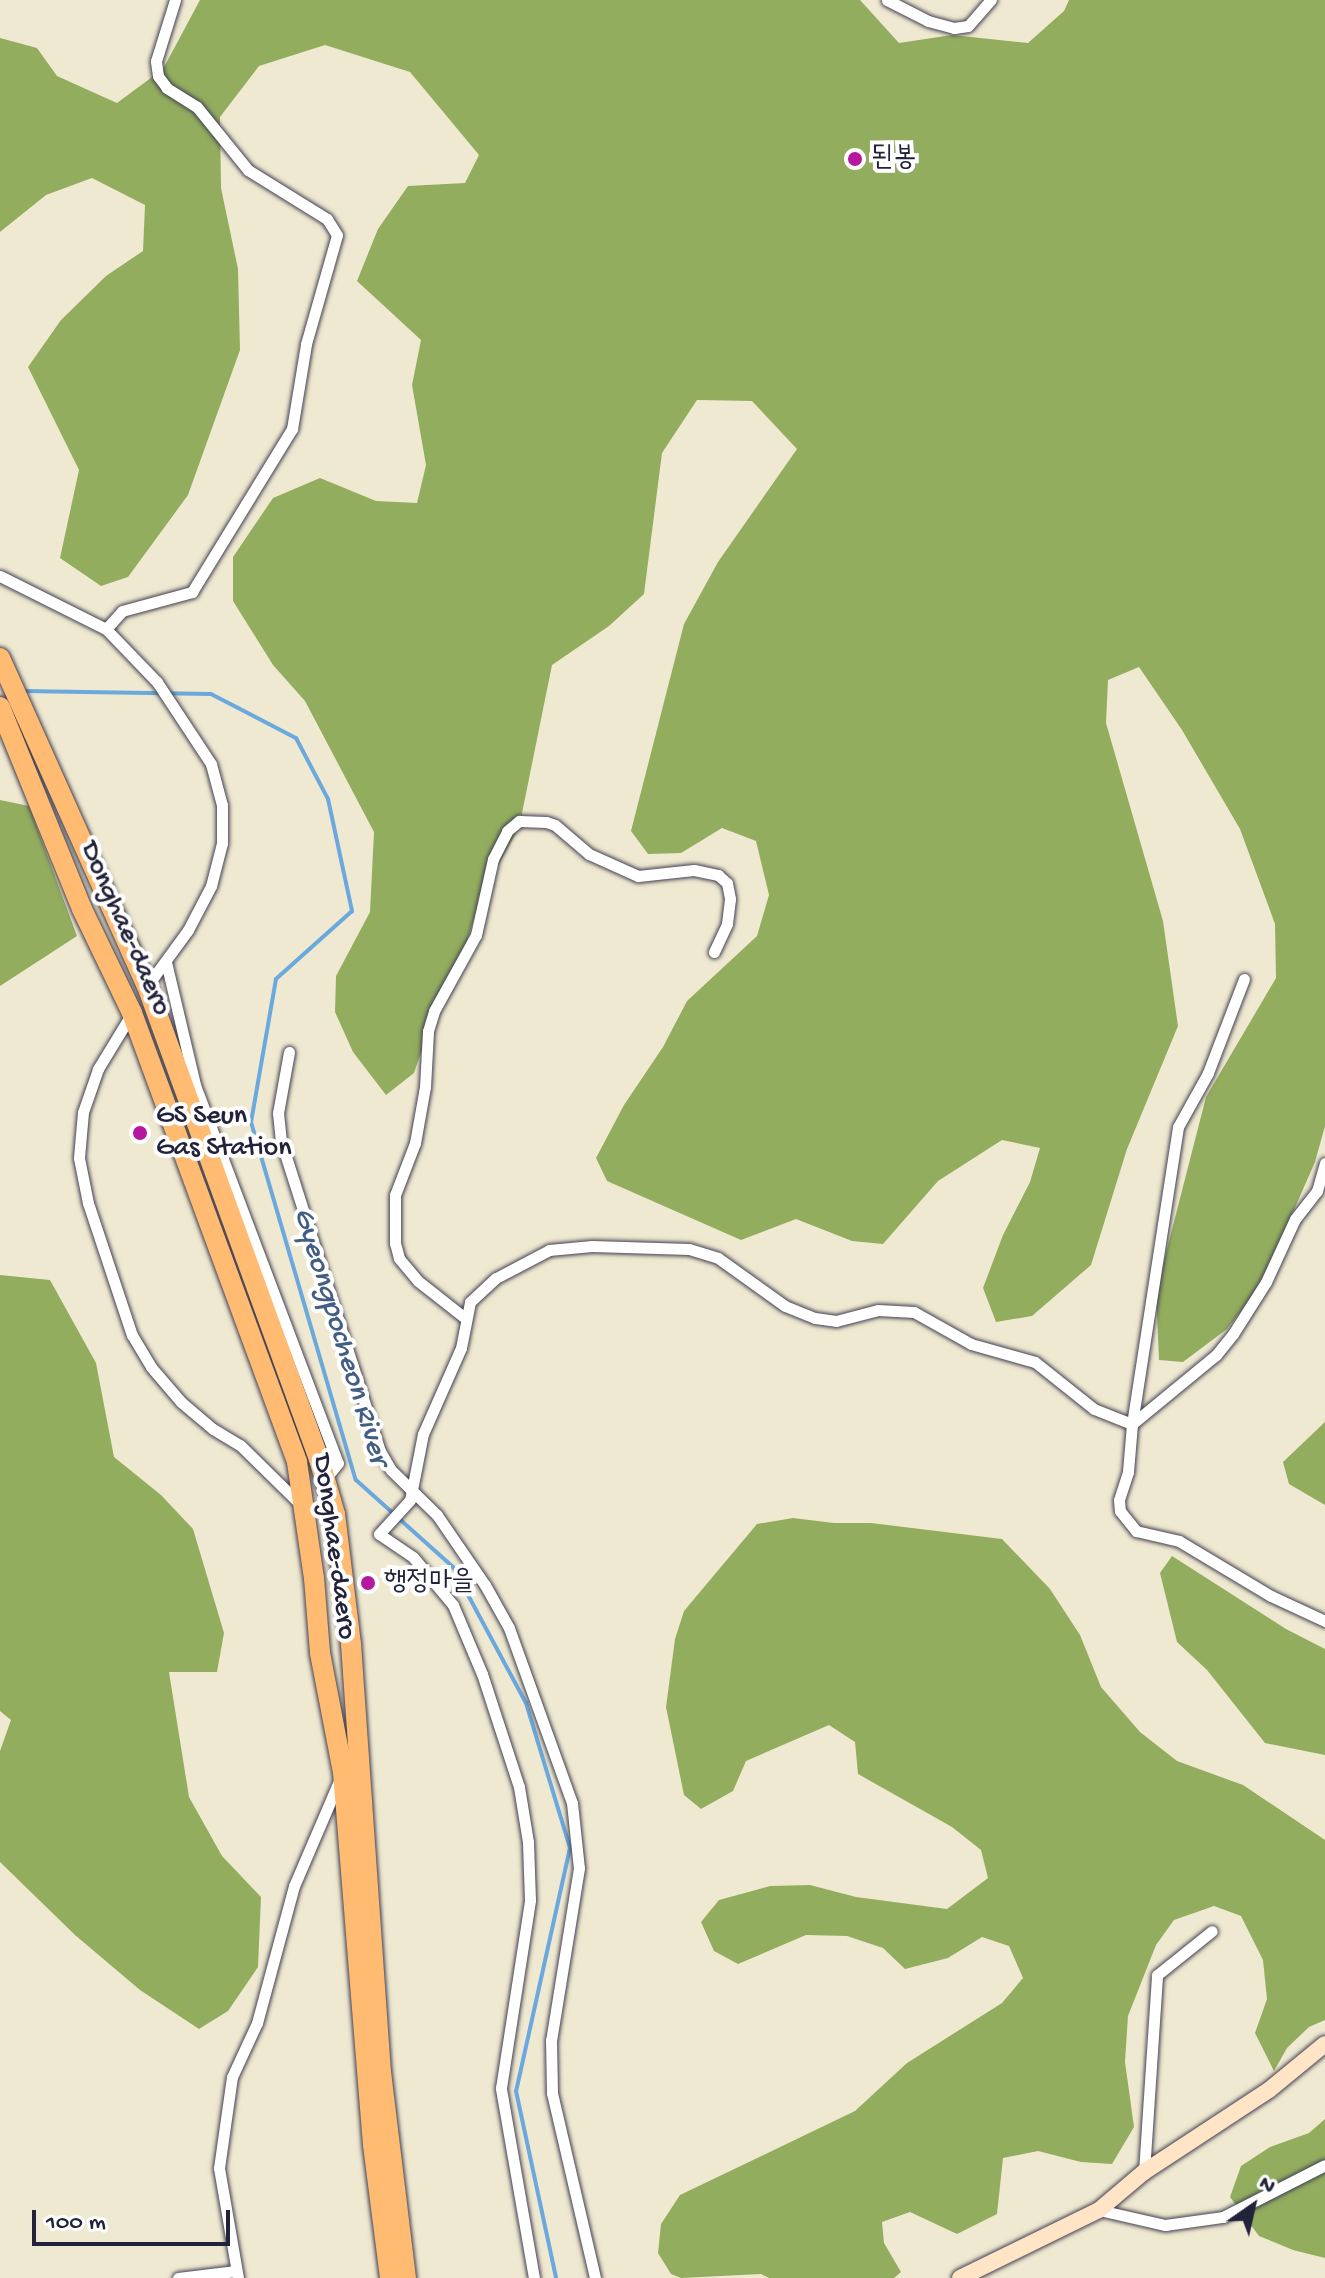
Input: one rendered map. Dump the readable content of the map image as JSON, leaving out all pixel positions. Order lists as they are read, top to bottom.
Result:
{
  "streets": {
    "highway": ["Donghae-daero"]
  },
  "water": ["Gyeongpocheon River"],
  "places": ["된봉", "GS Seun Gas Station", "행정마을"],
  "scale_bar": "100 m",
  "north": "top right"
}
